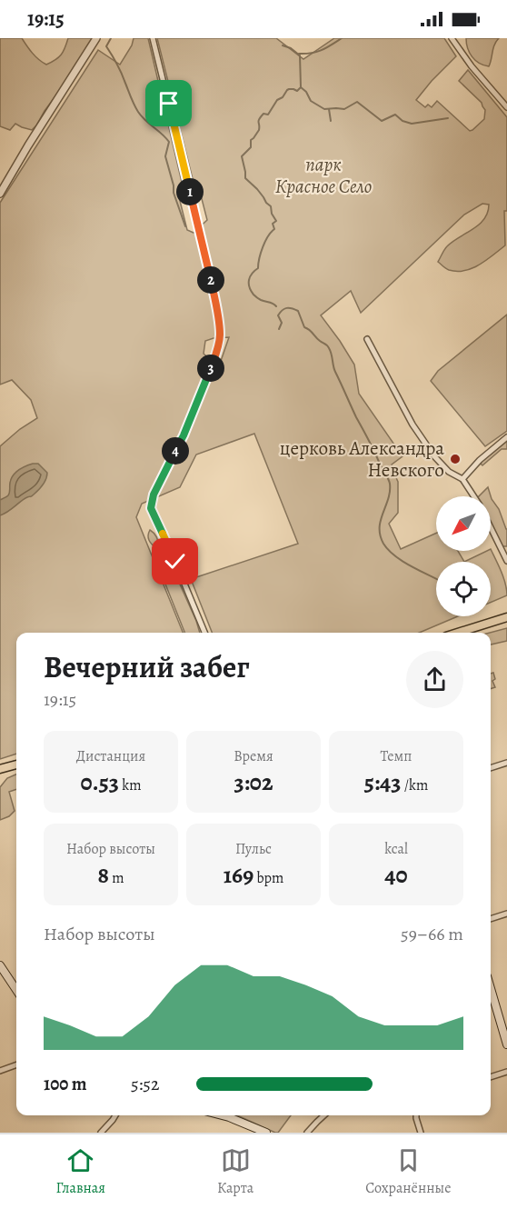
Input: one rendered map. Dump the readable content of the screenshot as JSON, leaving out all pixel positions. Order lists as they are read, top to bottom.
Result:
{
  "parks": ["парк Красное Село"],
  "places": ["церковь Александра Невского"],
  "north": "bottom left",
  "page": {
    "status": "19:15",
    "pins": [
      "1",
      "2",
      "3",
      "4"
    ],
    "heading": ["Вечерний забег", "19:15"],
    "stats": [
      ["Дистанция", "0.53 km"],
      ["Время", "3:02"],
      ["Темп", "5:43 /km"],
      ["Набор высоты", "8 m"],
      ["Пульс", "169 bpm"],
      ["kcal", "40"]
    ],
    "chart": ["Набор высоты", "59–66 m"],
    "list": [
      {
        "name": "100 m",
        "note": "5:52"
      }
    ],
    "tabs": ["Главная", "Карта", "Сохранённые"]
  }
}
